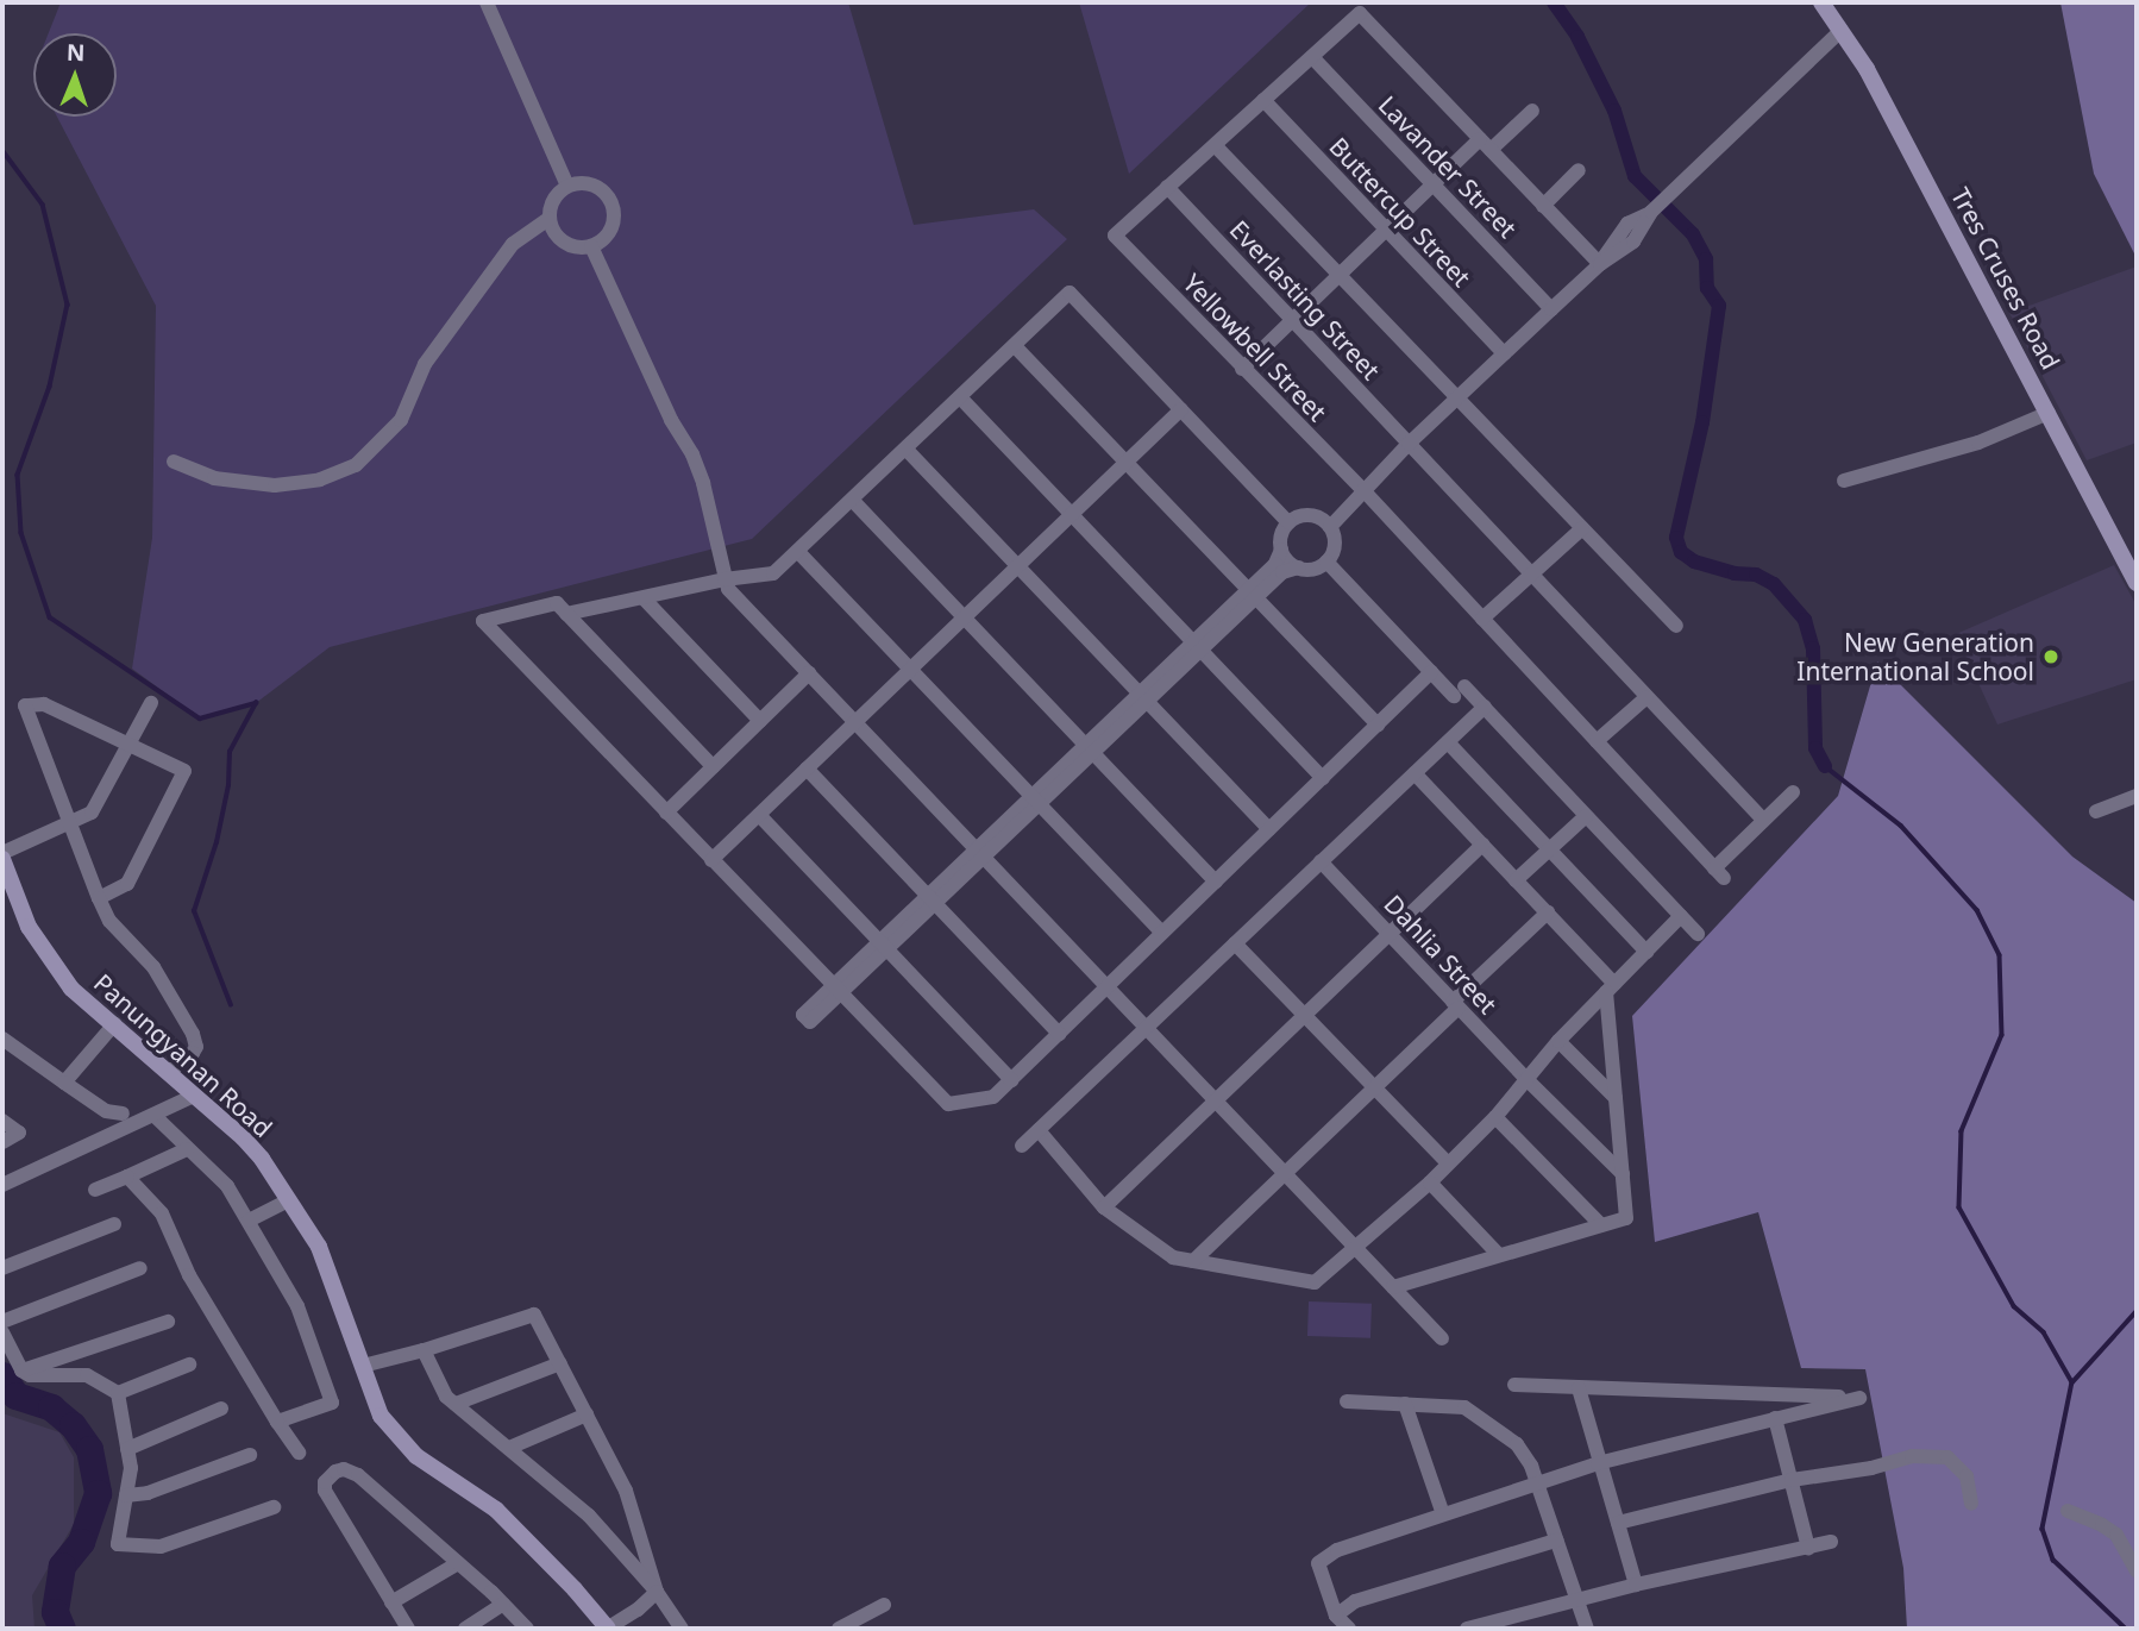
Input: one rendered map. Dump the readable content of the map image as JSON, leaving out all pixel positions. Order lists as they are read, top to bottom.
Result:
{
  "streets": {
    "street": [
      "Lavander Street",
      "Buttercup Street",
      "Tres Cruses Road",
      "Everlasting Street",
      "Yellowbell Street",
      "Dahlia Street",
      "Panungyanan Road"
    ]
  },
  "crossings": [
    ["Everlasting Street", "Yellowbell Street"]
  ],
  "places": ["New Generation International School"],
  "north": "top"
}
